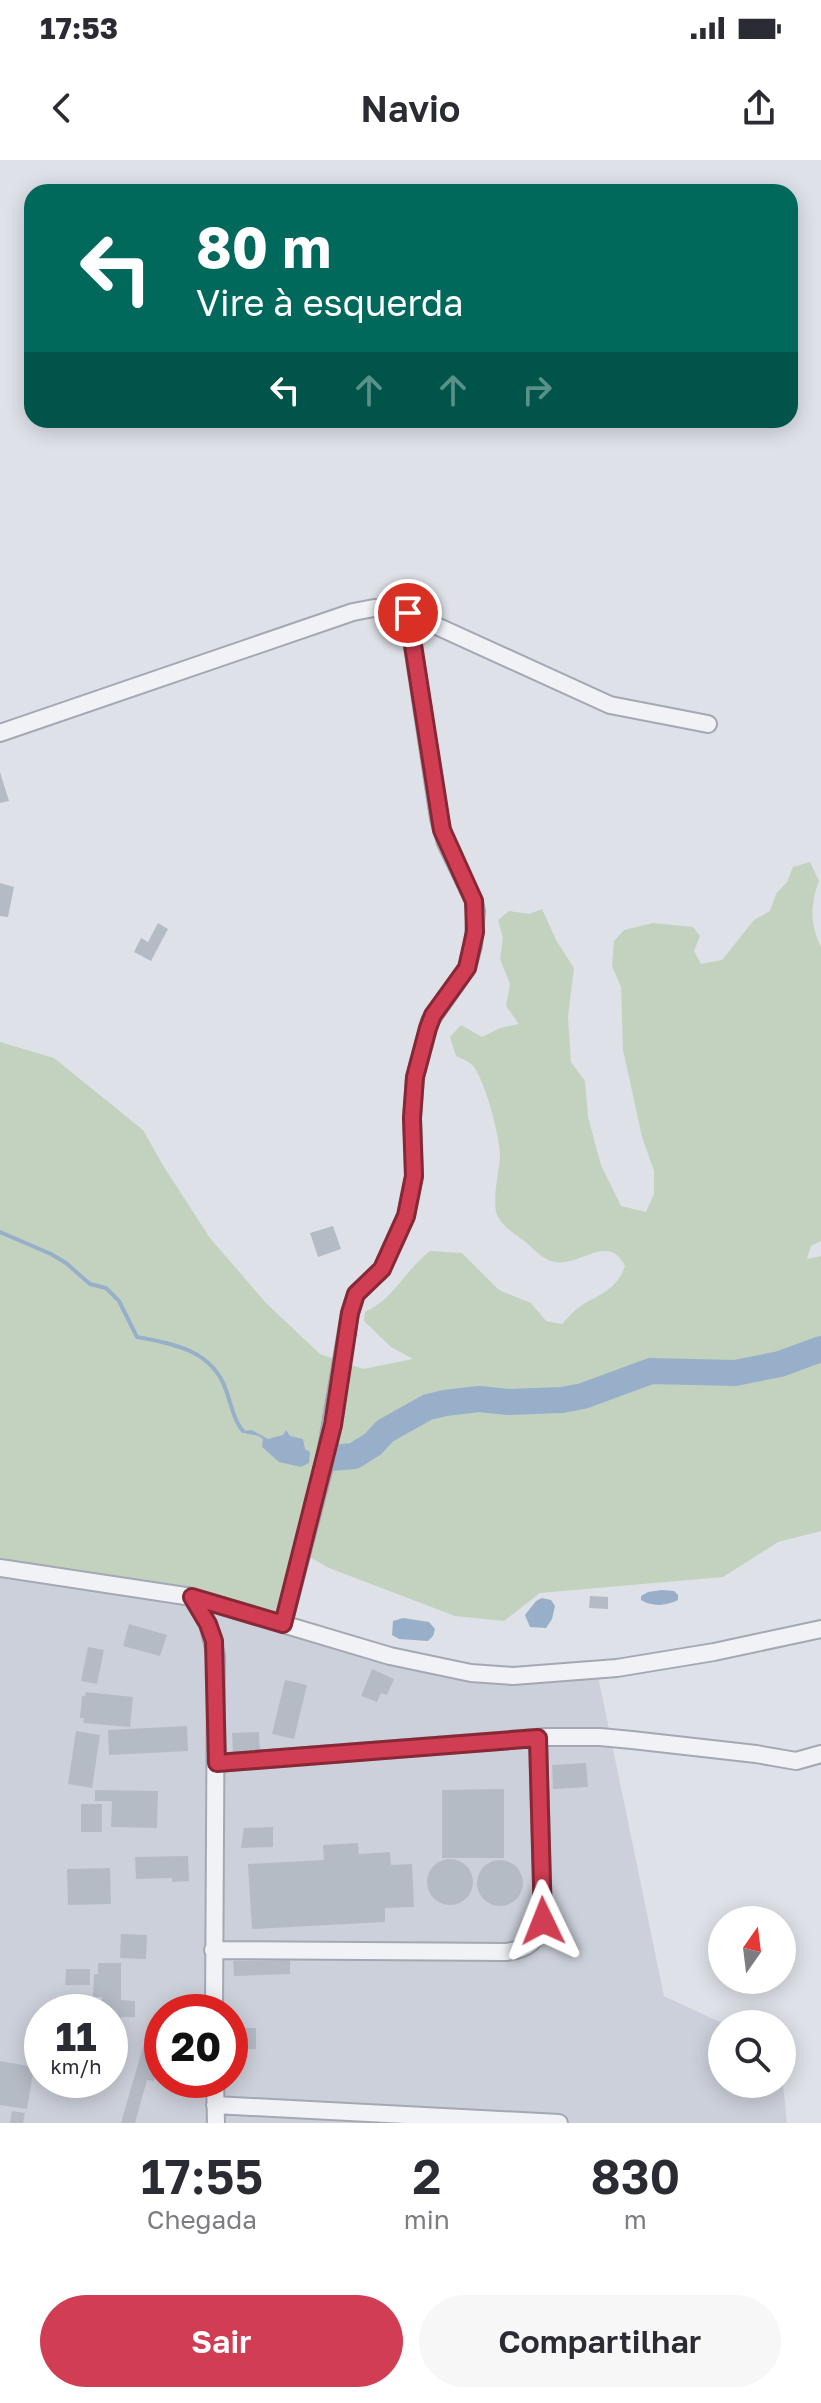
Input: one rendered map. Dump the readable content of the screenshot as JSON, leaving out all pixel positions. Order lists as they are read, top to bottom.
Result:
{
  "north": "top",
  "page": {
    "status": "17:53",
    "header": "Navio",
    "turn": ["80 m", "Vire à esquerda"],
    "speed": "11 km/h",
    "limit": "20",
    "eta": [
      "17:55",
      "Chegada",
      "2",
      "min",
      "830",
      "m"
    ],
    "buttons": ["Sair", "Compartilhar"]
  }
}
